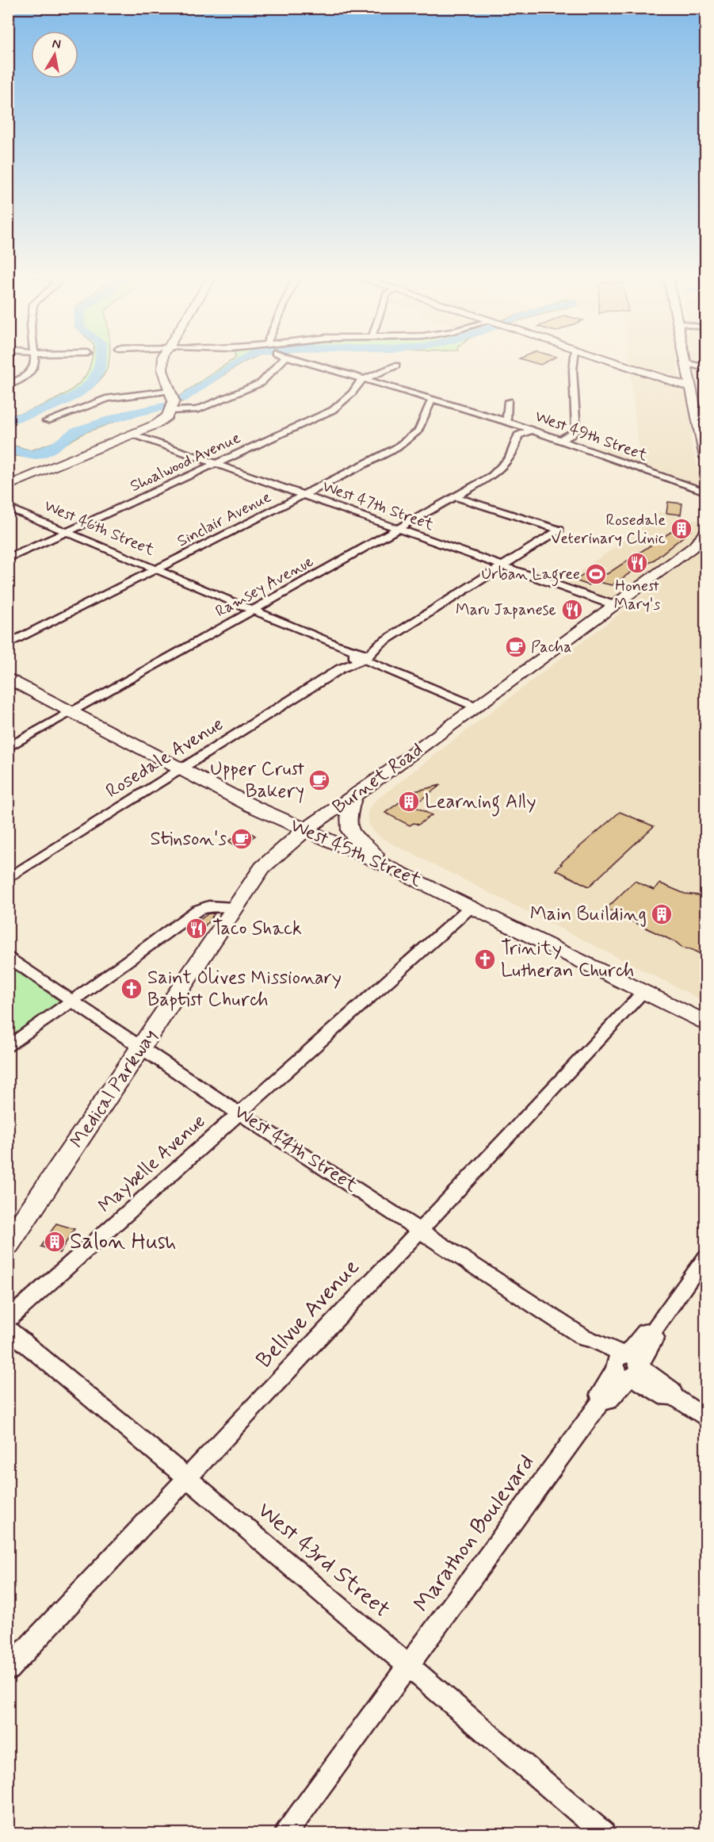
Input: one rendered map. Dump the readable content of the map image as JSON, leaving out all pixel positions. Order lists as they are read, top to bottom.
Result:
{
  "streets": {
    "main road": ["Burnet Road", "West 45th Street", "Medical Parkway"],
    "street": [
      "West 49th Street",
      "Shoalwood Avenue",
      "West 47th Street",
      "Sinclair Avenue",
      "West 46th Street",
      "Ramsey Avenue",
      "Rosedale Avenue",
      "West 44th Street",
      "Maybelle Avenue",
      "Bellvue Avenue",
      "Marathon Boulevard",
      "West 43rd Street"
    ]
  },
  "crossings": [
    ["West 49th Street", "Shoalwood Avenue"],
    ["West 49th Street", "Sinclair Avenue"],
    ["West 49th Street", "Ramsey Avenue"],
    ["Shoalwood Avenue", "West 47th Street"],
    ["Shoalwood Avenue", "West 46th Street"],
    ["West 47th Street", "Sinclair Avenue"],
    ["West 47th Street", "Ramsey Avenue"],
    ["West 47th Street", "Rosedale Avenue"],
    ["West 47th Street", "Burnet Road"],
    ["Sinclair Avenue", "West 46th Street"],
    ["West 46th Street", "Ramsey Avenue"],
    ["West 46th Street", "Rosedale Avenue"],
    ["West 46th Street", "Burnet Road"],
    ["Ramsey Avenue", "Rosedale Avenue"],
    ["Ramsey Avenue", "West 45th Street"],
    ["Rosedale Avenue", "West 45th Street"],
    ["Burnet Road", "West 45th Street"],
    ["Burnet Road", "Medical Parkway"],
    ["West 45th Street", "Maybelle Avenue"],
    ["West 45th Street", "Bellvue Avenue"],
    ["Medical Parkway", "West 44th Street"],
    ["West 44th Street", "Maybelle Avenue"],
    ["West 44th Street", "Bellvue Avenue"],
    ["West 44th Street", "Marathon Boulevard"],
    ["Bellvue Avenue", "West 43rd Street"],
    ["Marathon Boulevard", "West 43rd Street"]
  ],
  "places": {
    "building": [
      "Rosedale Veterinary Clinic",
      "Learning Ally",
      "Main Building",
      "Salon Hush"
    ],
    "restaurant": ["Honest Mary's", "Maru Japanese", "Taco Shack"],
    "sports": ["Urban Lagree"],
    "cafe": ["Pacha", "Upper Crust Bakery", "Stinson's"],
    "church": ["Trinity Lutheran Church", "Saint Olives Missionary Baptist Church"]
  },
  "north": "top"
}
